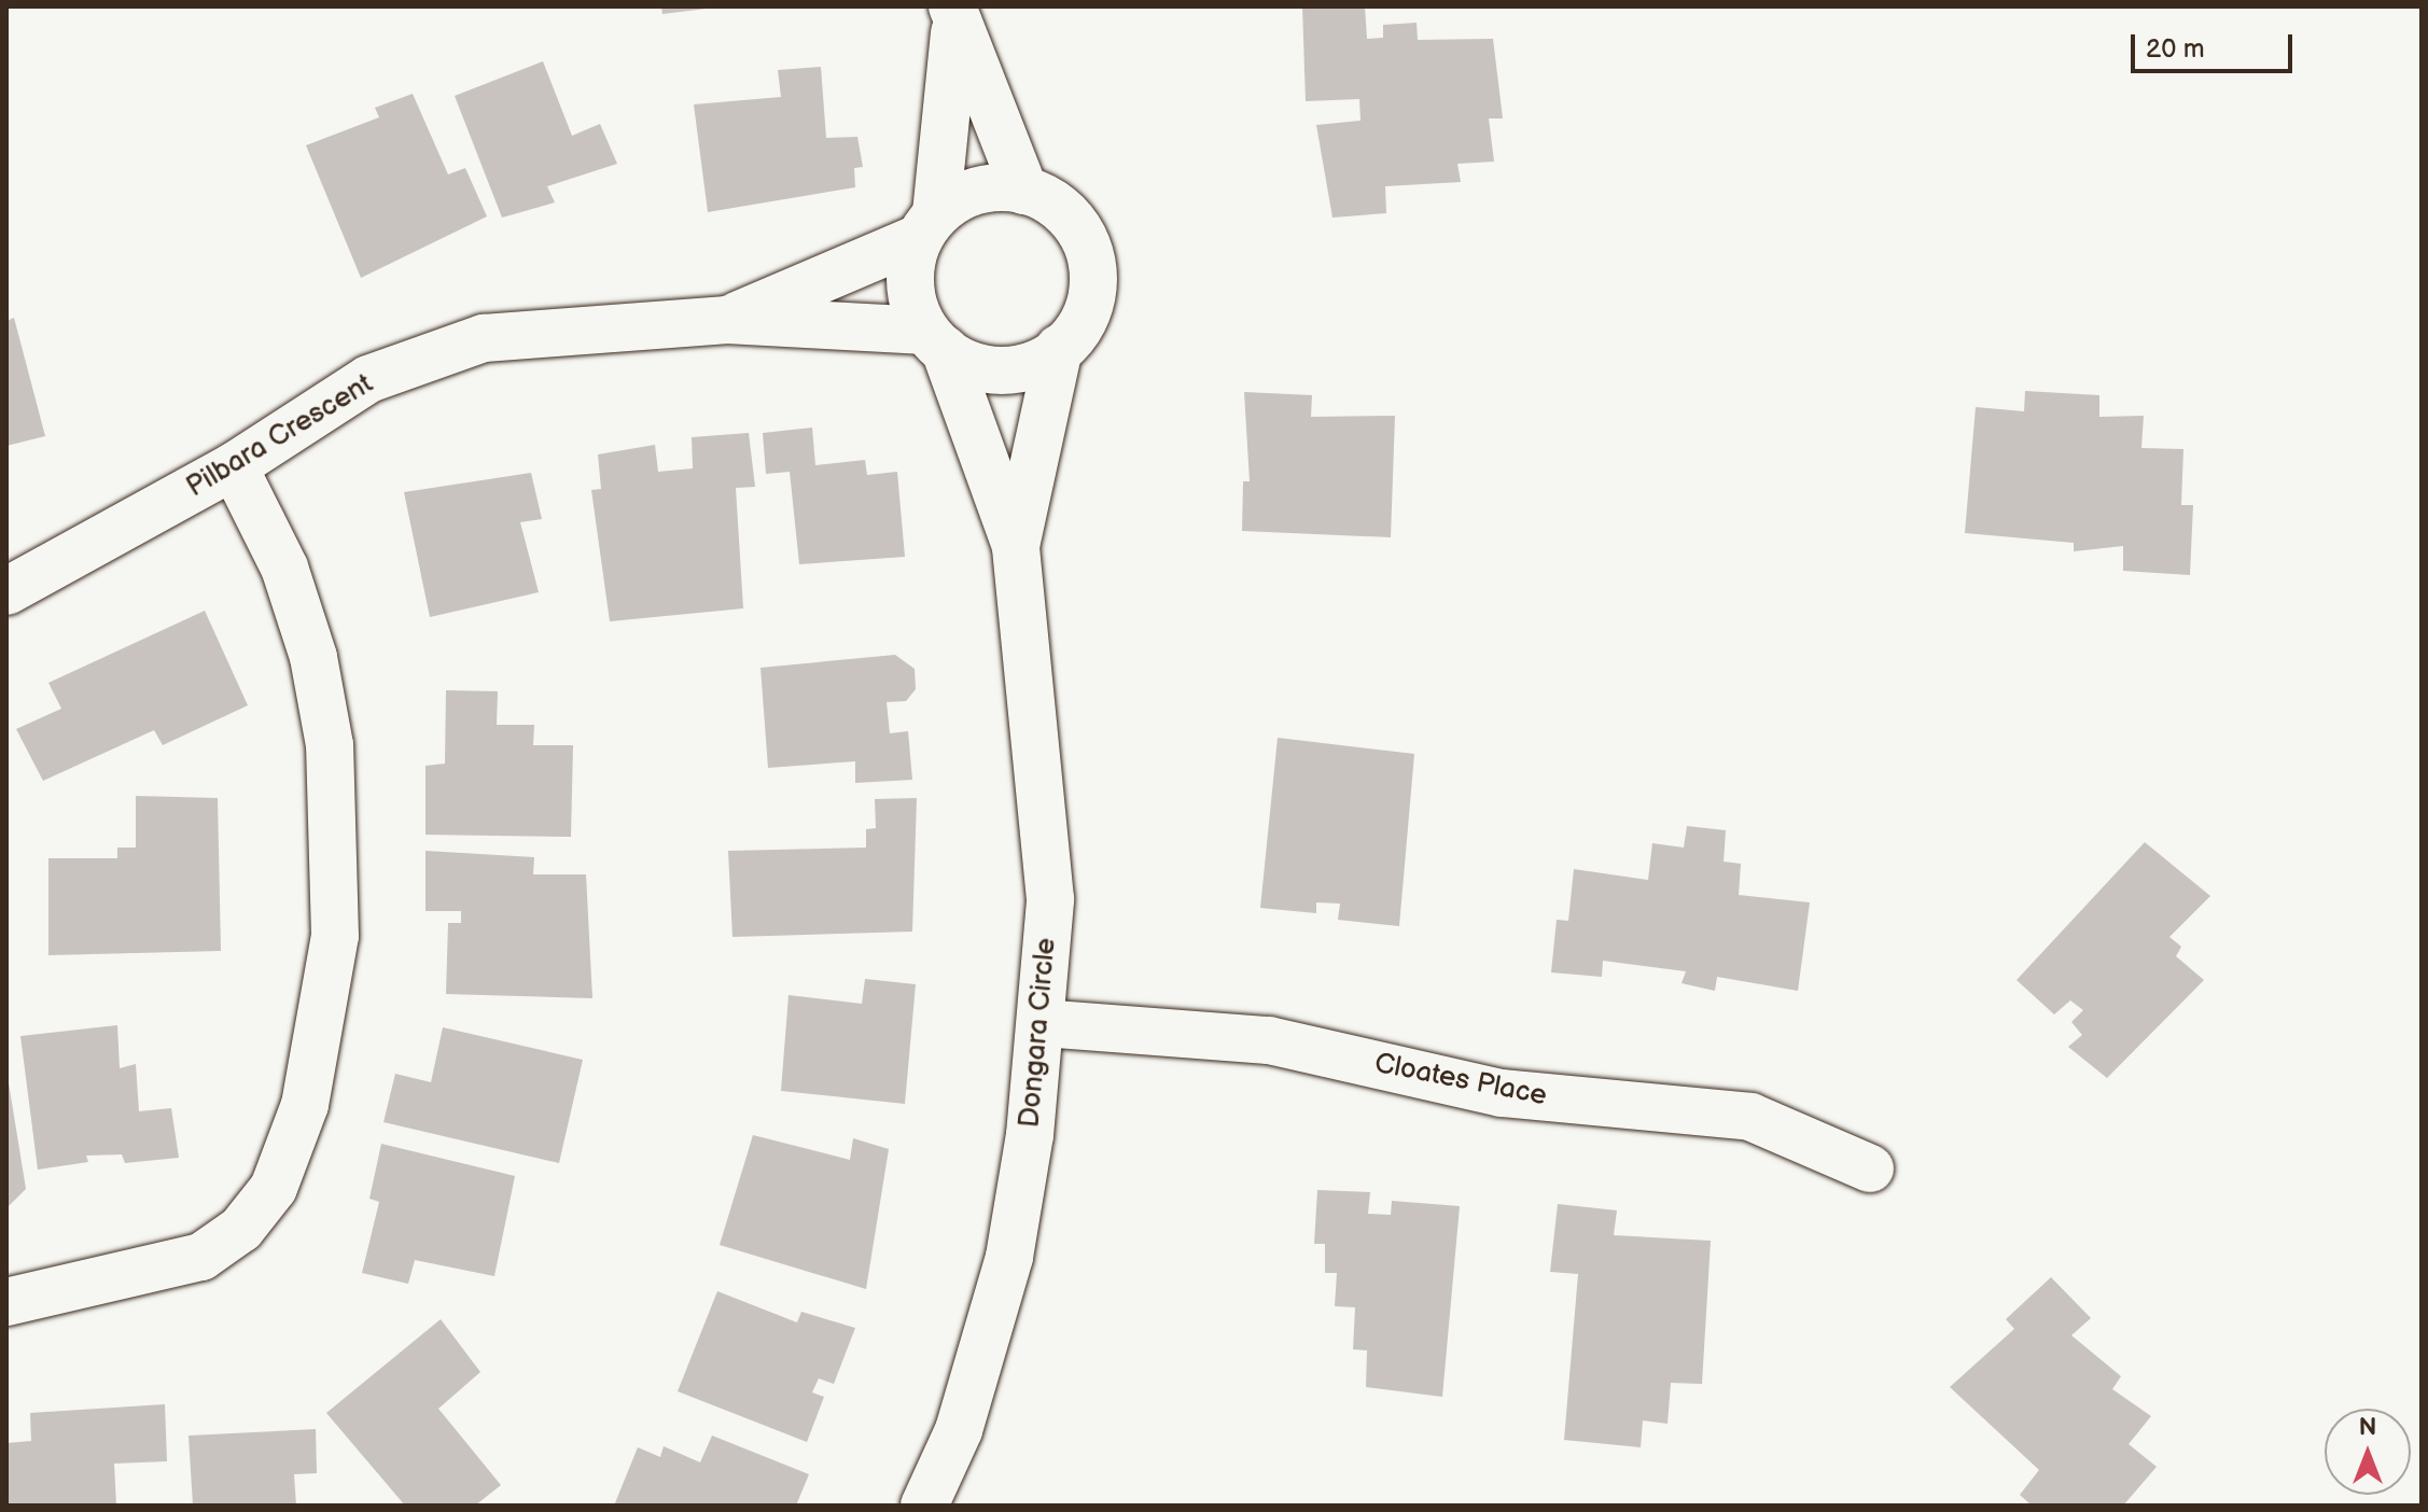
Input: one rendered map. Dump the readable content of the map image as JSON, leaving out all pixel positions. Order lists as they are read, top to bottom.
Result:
{
  "streets": {
    "street": ["Pilbara Crescent", "Dongara Circle", "Cloates Place"]
  },
  "crossings": [
    ["Pilbara Crescent", "Dongara Circle"],
    ["Dongara Circle", "Cloates Place"]
  ],
  "scale_bar": "20 m",
  "north": "top"
}
